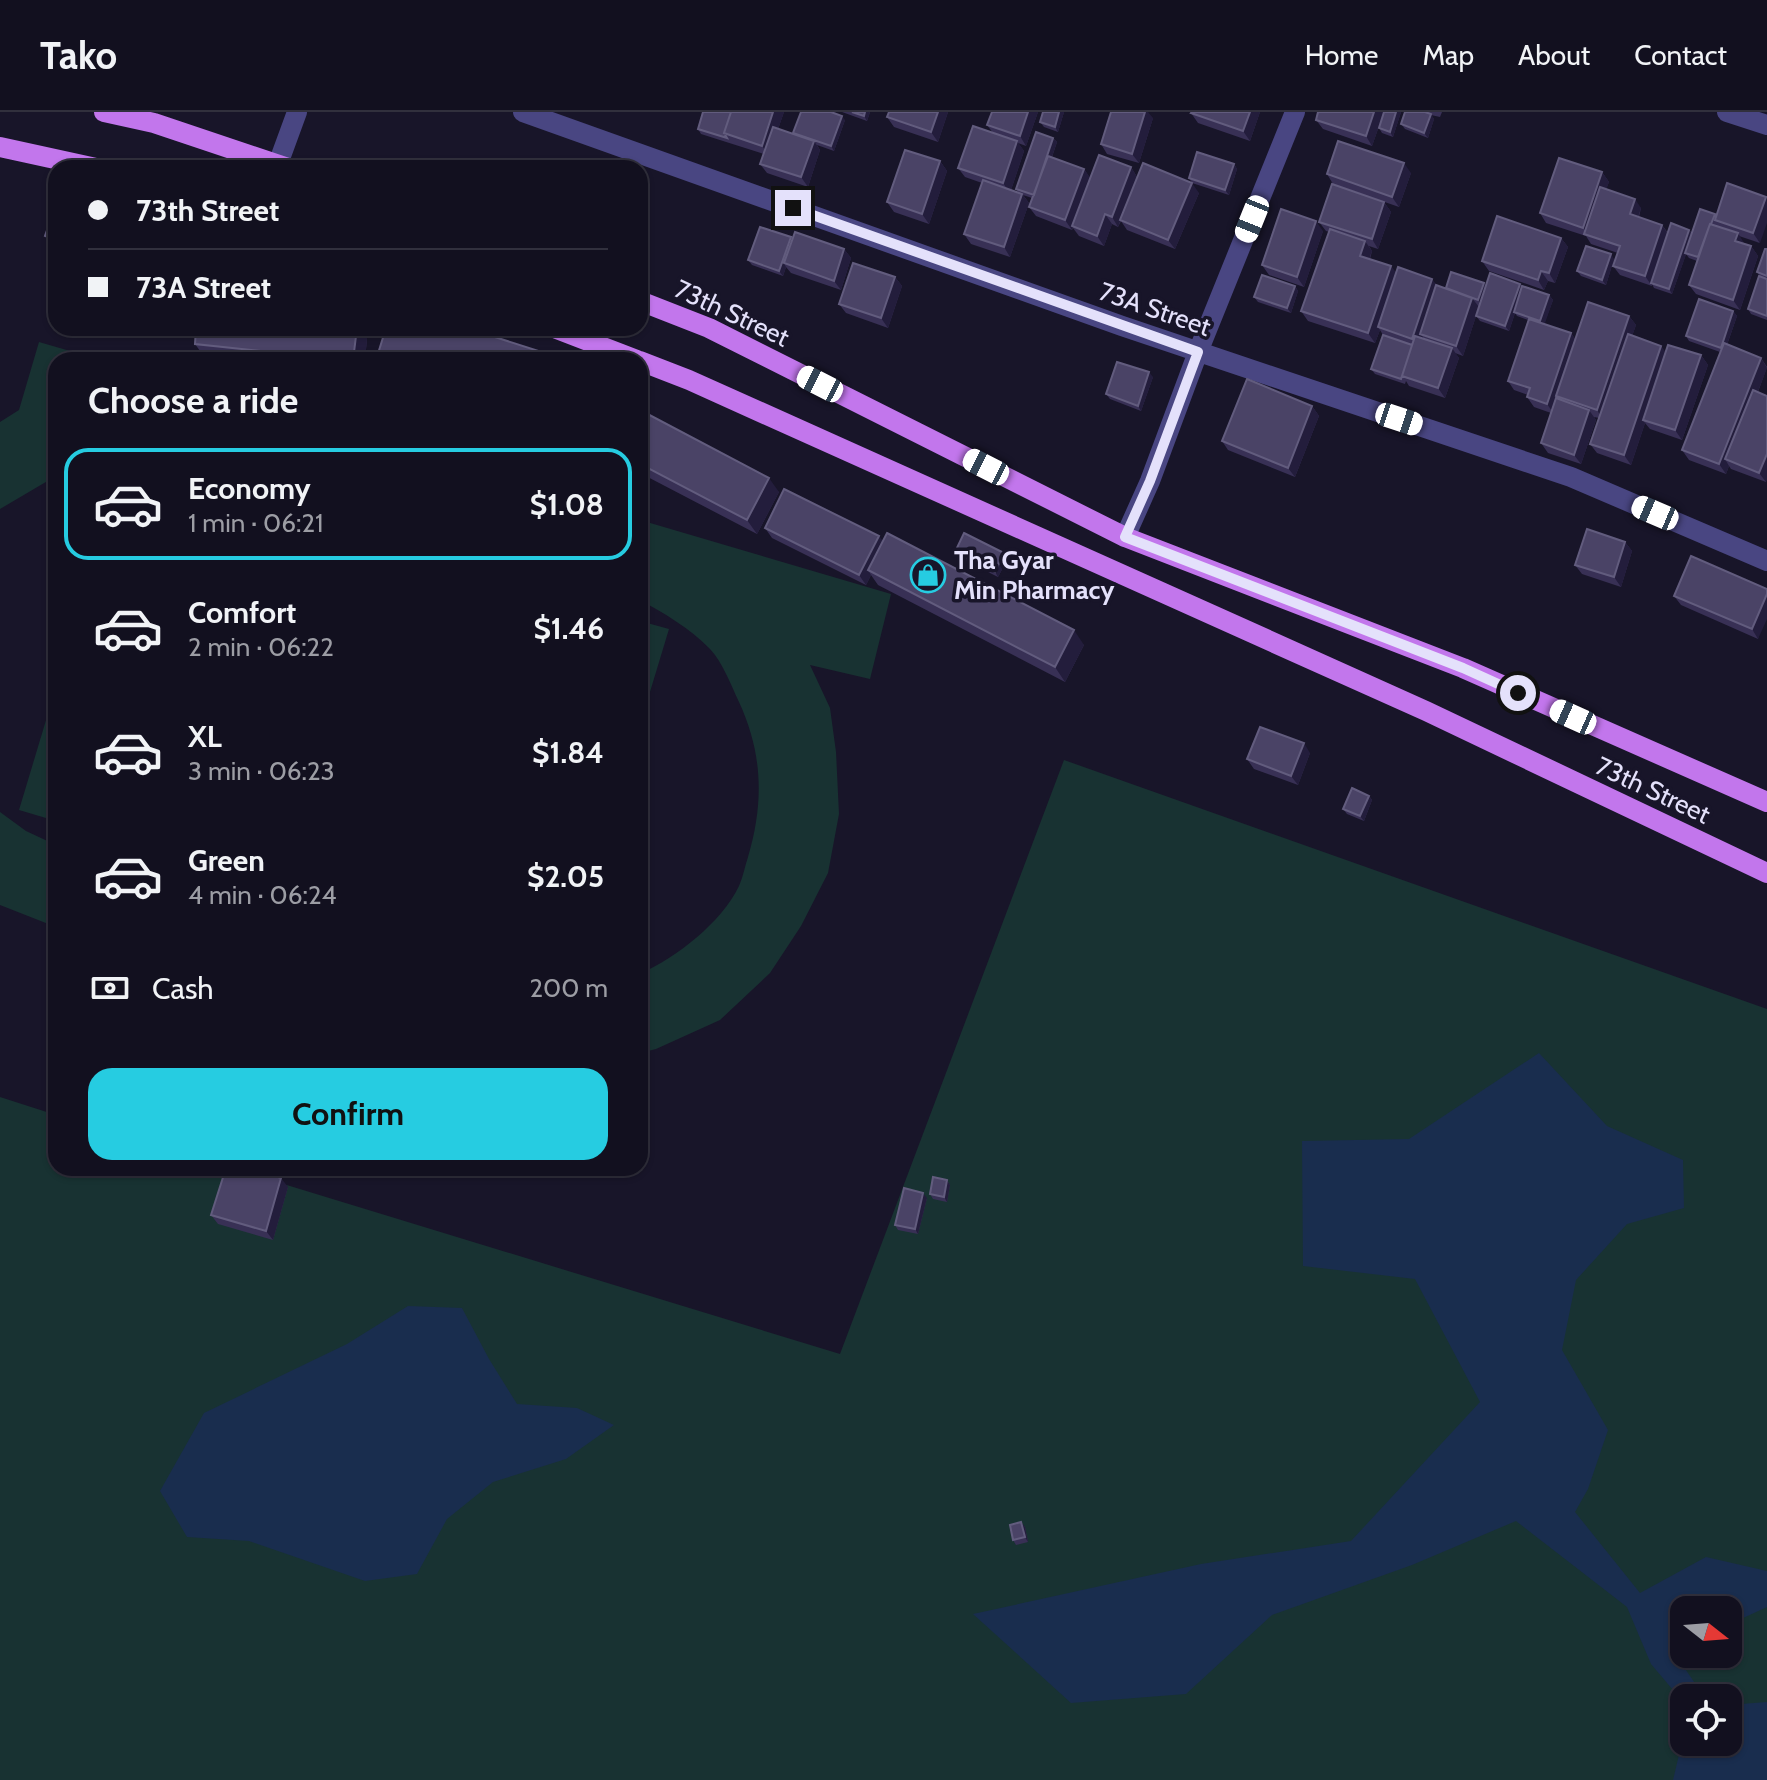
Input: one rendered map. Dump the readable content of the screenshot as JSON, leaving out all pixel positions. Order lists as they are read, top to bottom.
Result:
{
  "streets": {
    "main road": ["73th Street"],
    "street": ["73A Street"]
  },
  "places": {
    "shop": ["Tha Gyar Min Pharmacy"]
  },
  "north": "right",
  "page": {
    "header": "Tako",
    "nav": [
      "Home",
      "Map",
      "About",
      "Contact"
    ],
    "banner": ["73th Street", "73A Street"],
    "heading": "Choose a ride",
    "list": [
      {
        "name": "Economy",
        "note": "1 min · 06:21",
        "value": "$1.08"
      },
      {
        "name": "Comfort",
        "note": "2 min · 06:22",
        "value": "$1.46"
      },
      {
        "name": "XL",
        "note": "3 min · 06:23",
        "value": "$1.84"
      },
      {
        "name": "Green",
        "note": "4 min · 06:24",
        "value": "$2.05"
      }
    ],
    "pay": ["Cash", "200 m"],
    "buttons": "Confirm"
  }
}
